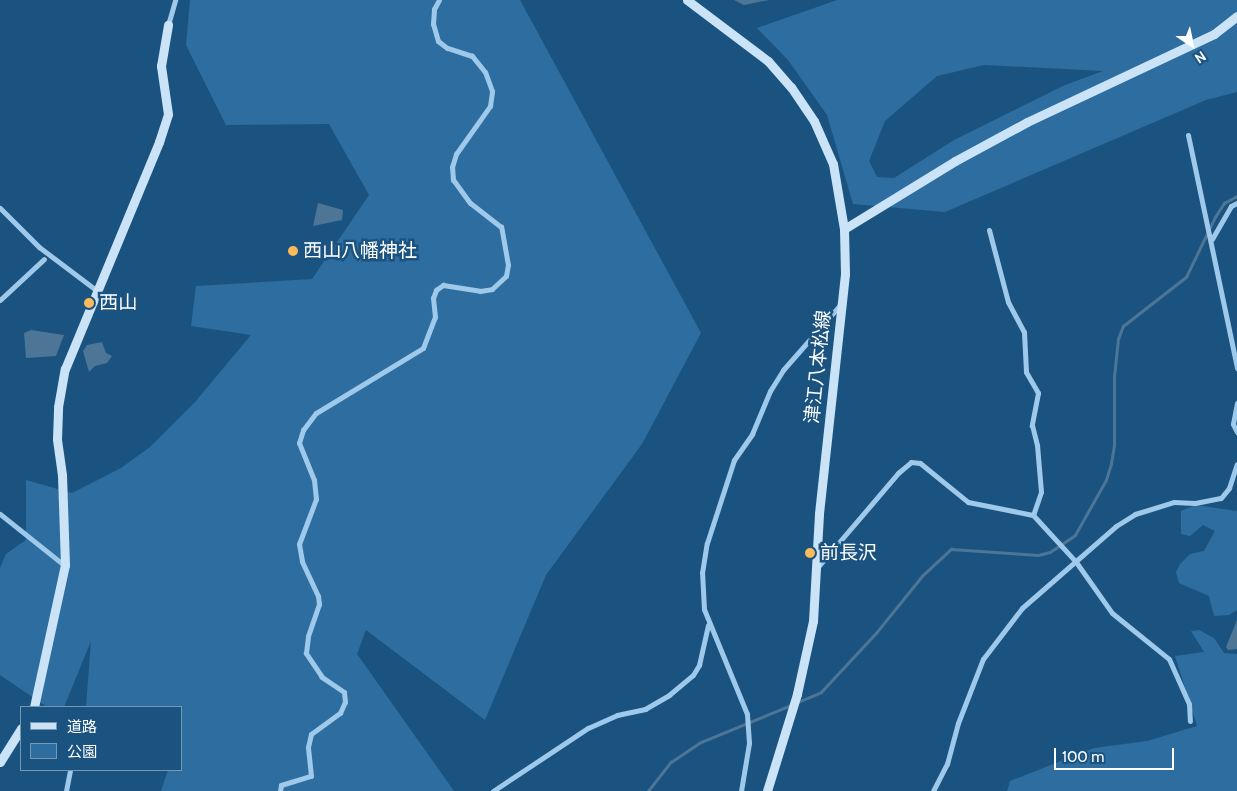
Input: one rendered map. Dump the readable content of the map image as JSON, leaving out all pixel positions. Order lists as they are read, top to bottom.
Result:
{
  "streets": {
    "street": ["津江八本松線"]
  },
  "places": ["西山八幡神社", "西山", "前長沢"],
  "legend": ["道路", "公園"],
  "scale_bar": "100 m",
  "north": "bottom right"
}
